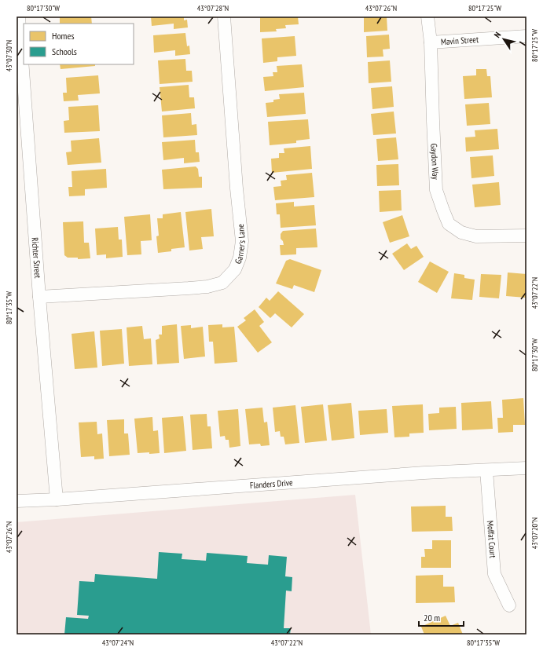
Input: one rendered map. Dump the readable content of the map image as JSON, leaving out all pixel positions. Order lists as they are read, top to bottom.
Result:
{
  "streets": {
    "street": [
      "Mavin Street",
      "Gaydon Way",
      "Garner's Lane",
      "Richter Street",
      "Flanders Drive",
      "Moffat Court"
    ]
  },
  "crossings": [
    ["Mavin Street", "Gaydon Way"],
    ["Garner's Lane", "Richter Street"],
    ["Richter Street", "Flanders Drive"],
    ["Flanders Drive", "Moffat Court"]
  ],
  "legend": ["Homes", "Schools"],
  "scale_bar": "20 m",
  "north": "top left",
  "coordinates": [
    "80°17'30\"W",
    "43°07'28\"N",
    "43°07'26\"N",
    "80°17'25\"W",
    "43°07'30\"N",
    "43°07'22\"N",
    "80°17'35\"W",
    "43°07'20\"N",
    "43°07'24\"N"
  ]
}
